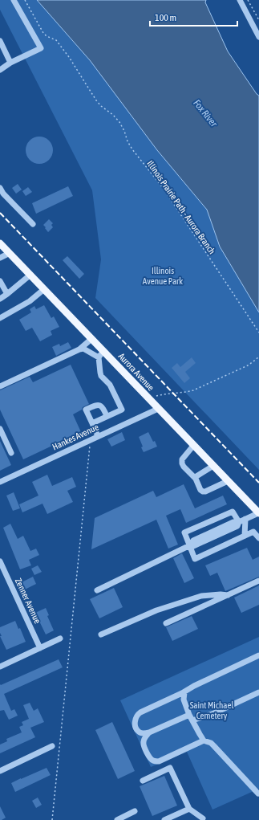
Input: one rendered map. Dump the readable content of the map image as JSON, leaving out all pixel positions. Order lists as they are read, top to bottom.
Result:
{
  "streets": {
    "main road": ["Aurora Avenue"],
    "street": ["Hankes Avenue", "Zenner Avenue"],
    "path": ["Illinois Prairie Path - Aurora Branch"]
  },
  "crossings": [
    ["Aurora Avenue", "Hankes Avenue"]
  ],
  "water": ["Fox River"],
  "parks": ["Illinois Avenue Park", "Saint Michael Cemetery"],
  "scale_bar": "100 m"
}
